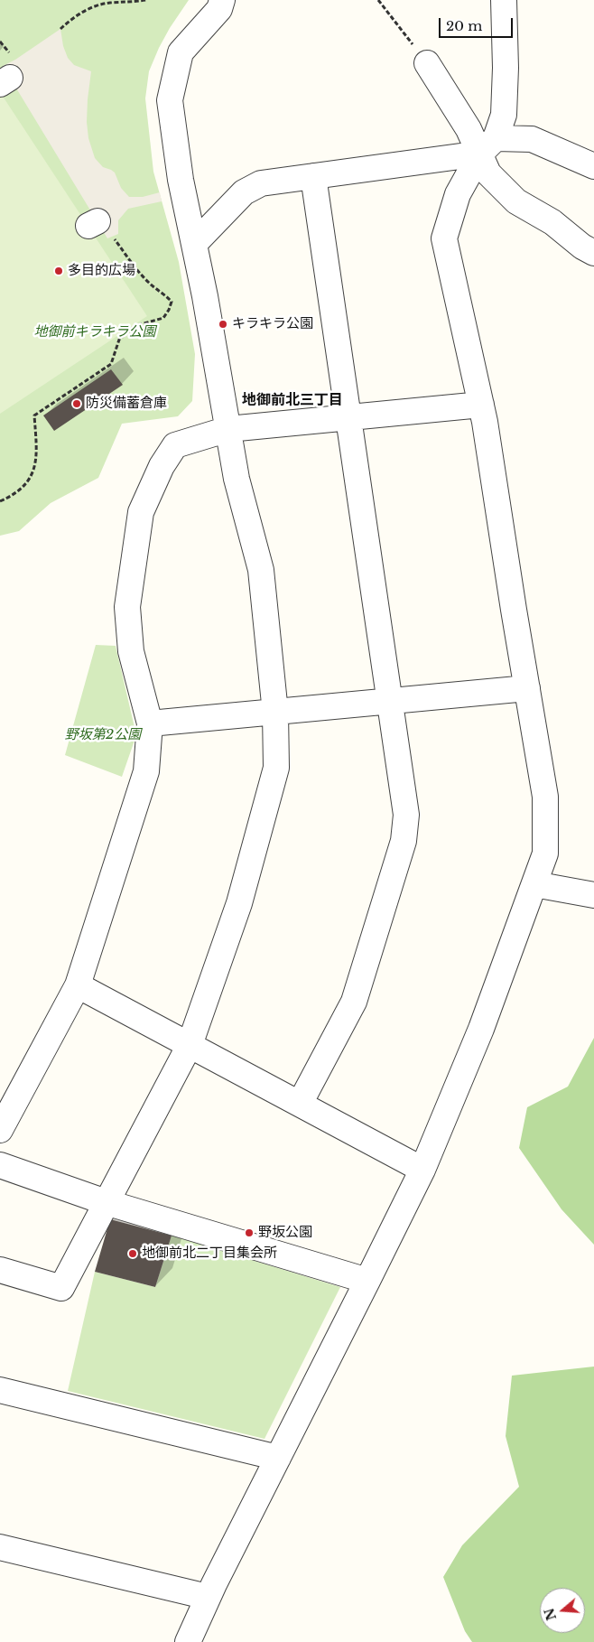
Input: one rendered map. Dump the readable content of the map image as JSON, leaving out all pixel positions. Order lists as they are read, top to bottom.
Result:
{
  "districts": ["地御前北三丁目"],
  "parks": ["地御前キラキラ公園", "野坂第2公園"],
  "places": [
    "多目的広場",
    "キラキラ公園",
    "防災備蓄倉庫",
    "野坂公園",
    "地御前北二丁目集会所"
  ],
  "scale_bar": "20 m",
  "north": "left"
}
